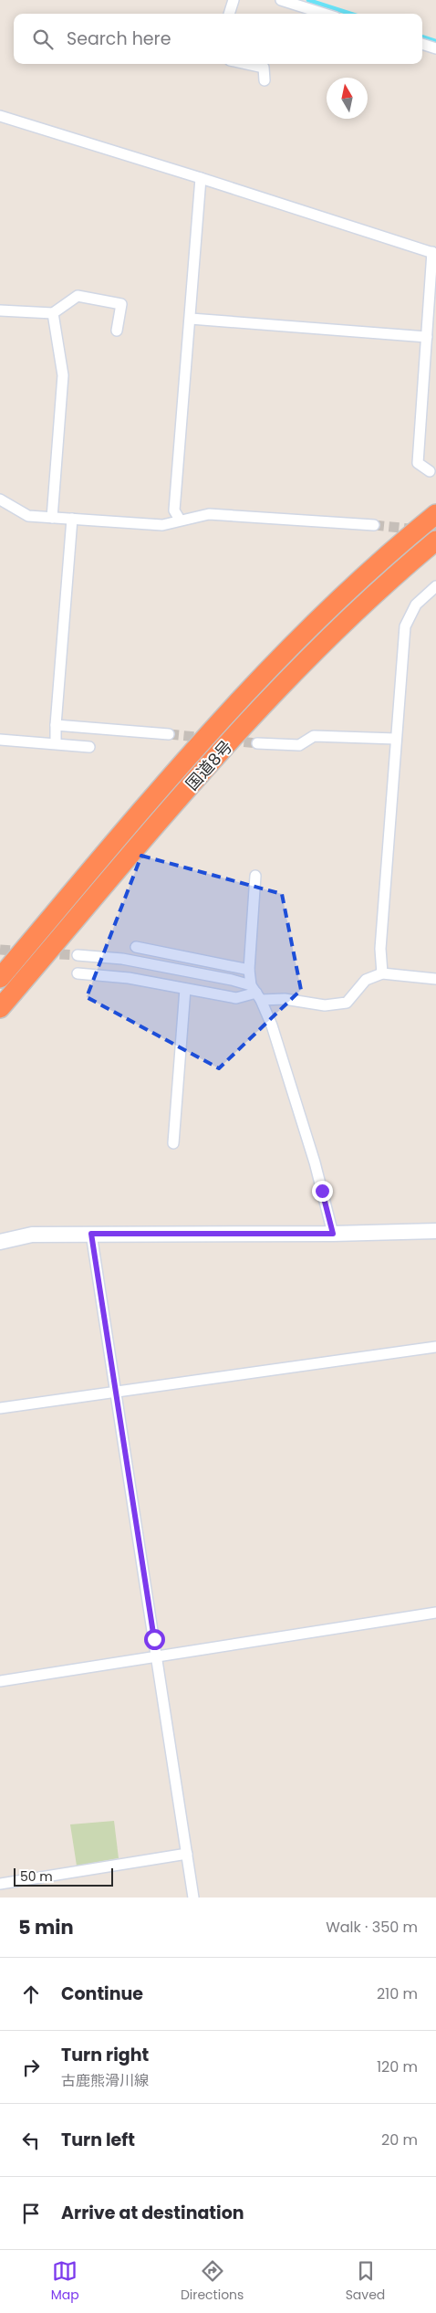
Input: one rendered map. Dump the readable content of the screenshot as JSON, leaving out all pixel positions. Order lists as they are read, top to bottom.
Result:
{
  "streets": {
    "highway": ["国道8号"]
  },
  "scale_bar": "50 m",
  "north": "top",
  "page": {
    "search": "Search here",
    "scale": "50 m",
    "heading": ["5 min", "Walk · 350 m"],
    "list": [
      ["Continue", "210 m"],
      ["Turn right", "古鹿熊滑川線", "120 m"],
      ["Turn left", "20 m"],
      "Arrive at destination"
    ],
    "nav": ["Map", "Directions", "Saved"]
  }
}
